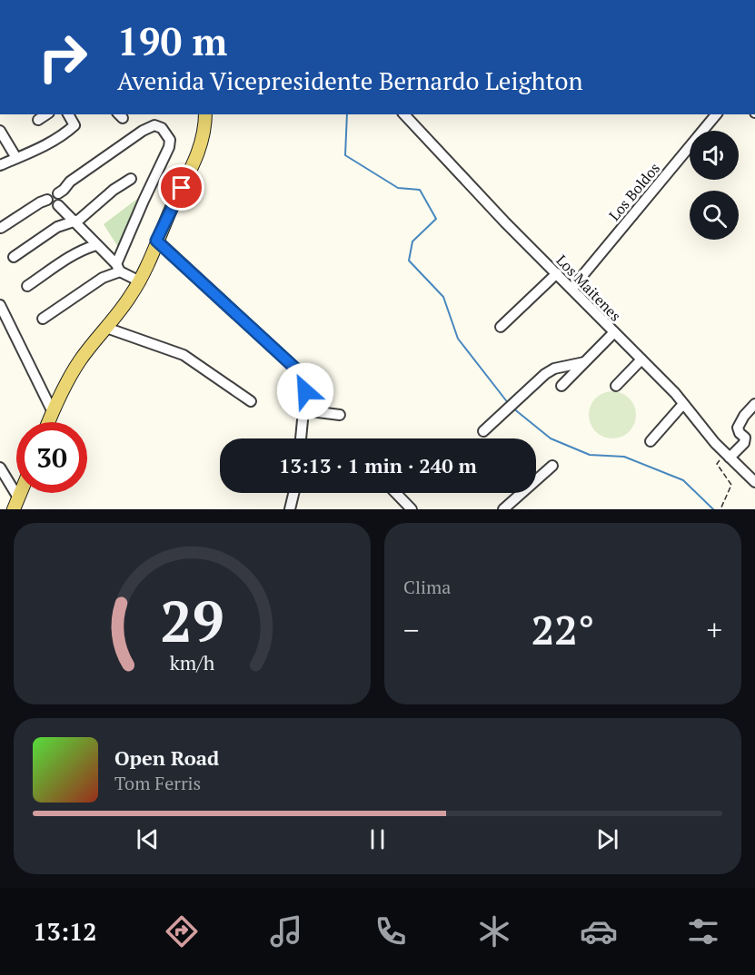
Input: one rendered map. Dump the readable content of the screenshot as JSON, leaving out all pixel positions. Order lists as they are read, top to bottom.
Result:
{
  "streets": {
    "street": ["Los Boldos", "Los Maitenes"]
  },
  "crossings": [
    ["Los Boldos", "Los Maitenes"]
  ],
  "page": {
    "turn": ["190 m", "Avenida Vicepresidente Bernardo Leighton"],
    "limit": "30",
    "trip": "13:13 · 1 min · 240 m",
    "tile": "Clima",
    "heat": ["−", "22°", "+"],
    "song": ["Open Road", "Tom Ferris"],
    "tabs": "13:12",
    "gauge": ["29", "km/h"]
  }
}
